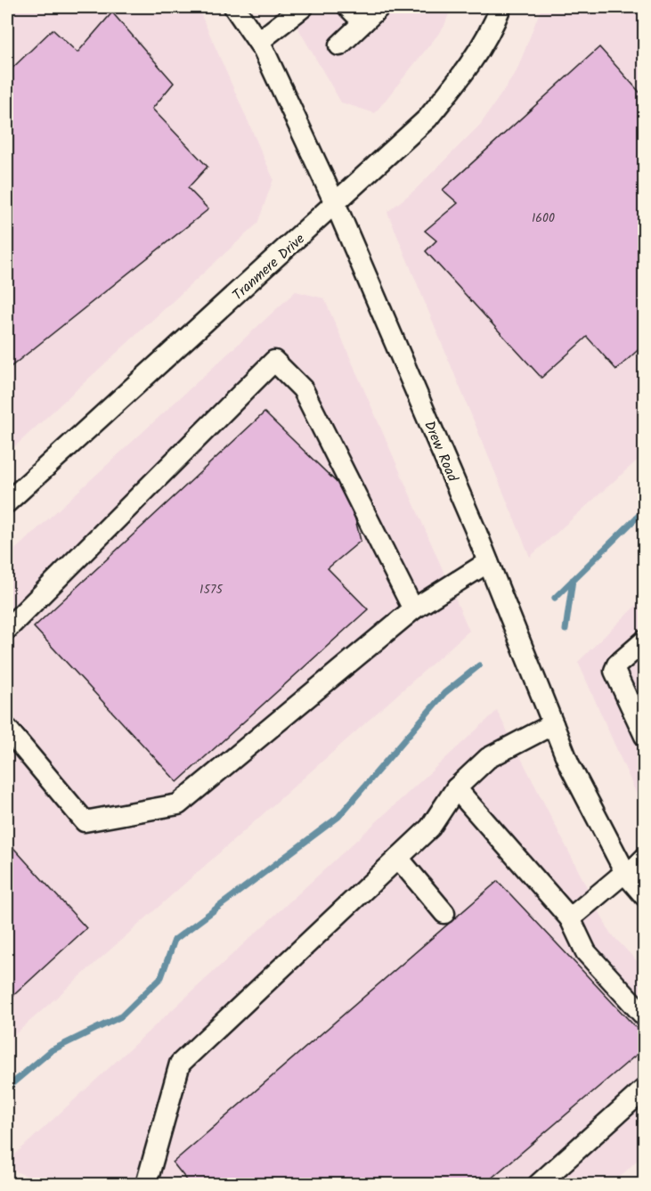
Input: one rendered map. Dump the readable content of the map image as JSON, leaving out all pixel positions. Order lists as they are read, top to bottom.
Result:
{
  "streets": {
    "street": ["Tranmere Drive", "Drew Road"]
  },
  "crossings": [
    ["Tranmere Drive", "Drew Road"]
  ],
  "house_numbers": ["1600", "1575"]
}
